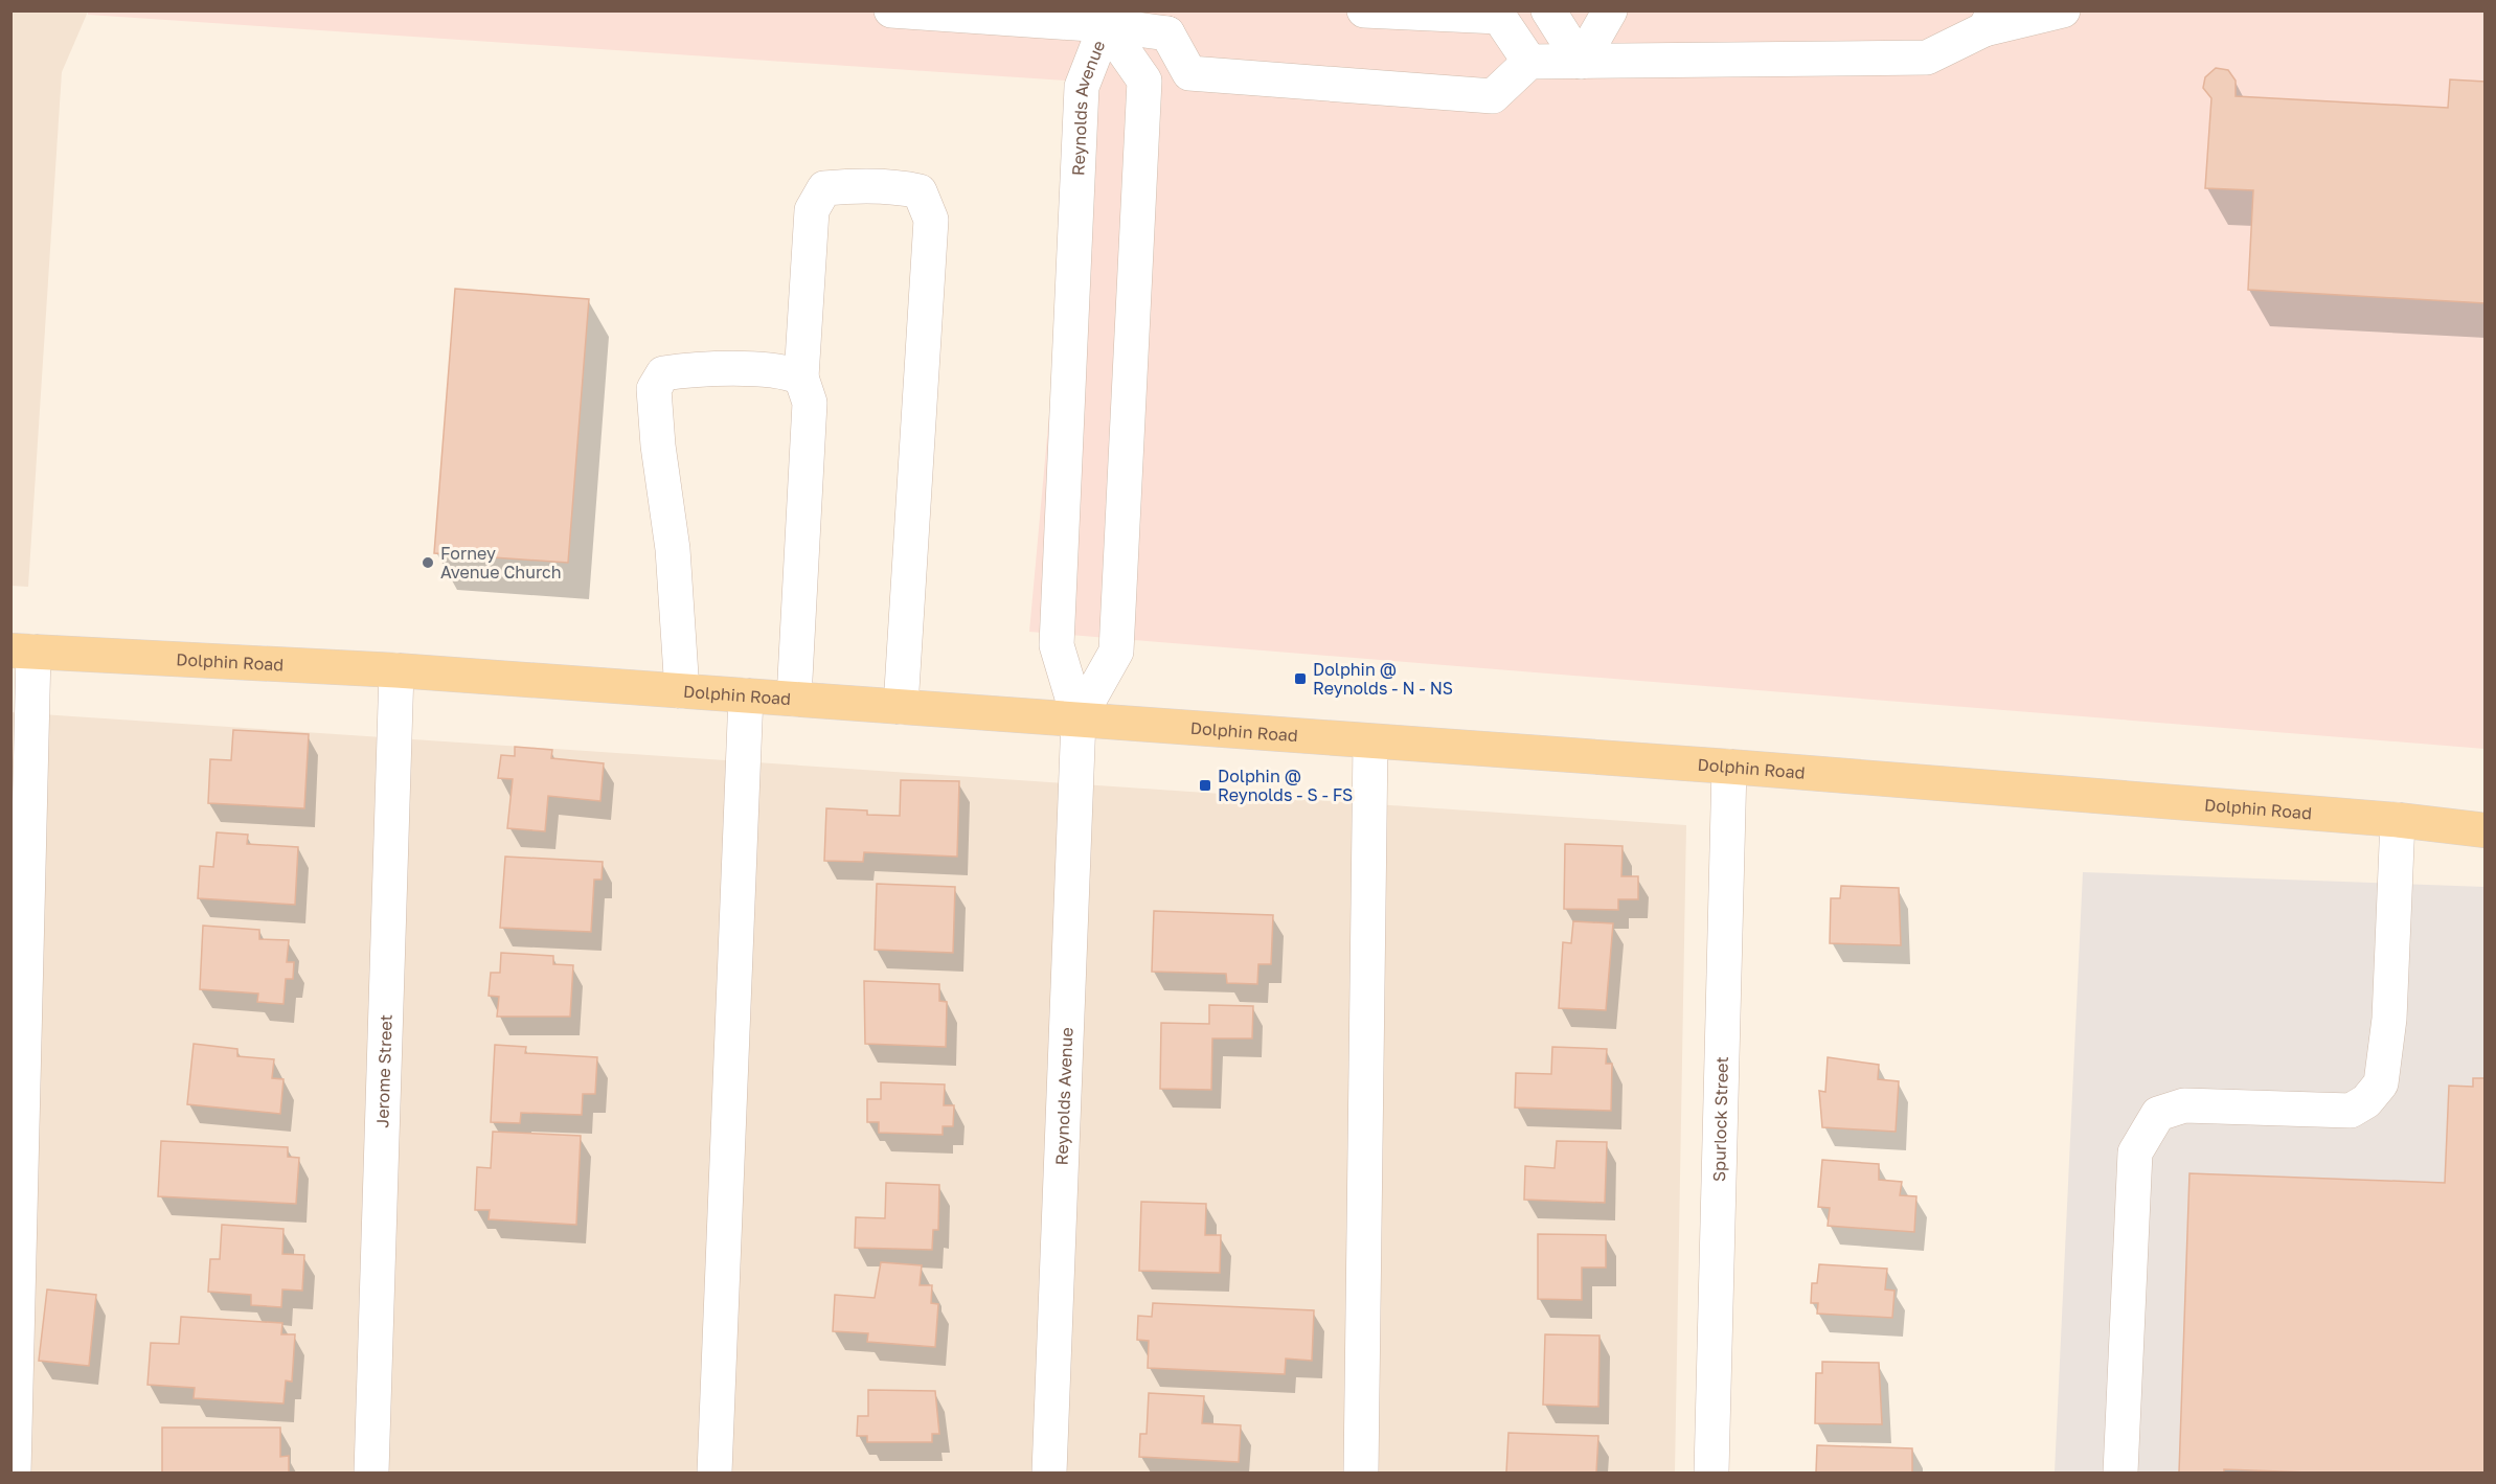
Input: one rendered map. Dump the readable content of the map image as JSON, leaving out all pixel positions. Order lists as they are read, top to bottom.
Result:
{
  "streets": {
    "main road": ["Dolphin Road"],
    "street": ["Reynolds Avenue", "Jerome Street", "Spurlock Street"]
  },
  "crossings": [
    ["Reynolds Avenue", "Dolphin Road"],
    ["Dolphin Road", "Jerome Street"],
    ["Dolphin Road", "Spurlock Street"]
  ],
  "places": {
    "other": ["Forney Avenue Church"],
    "transit": ["Dolphin @ Reynolds - N - NS", "Dolphin @ Reynolds - S - FS"]
  }
}
